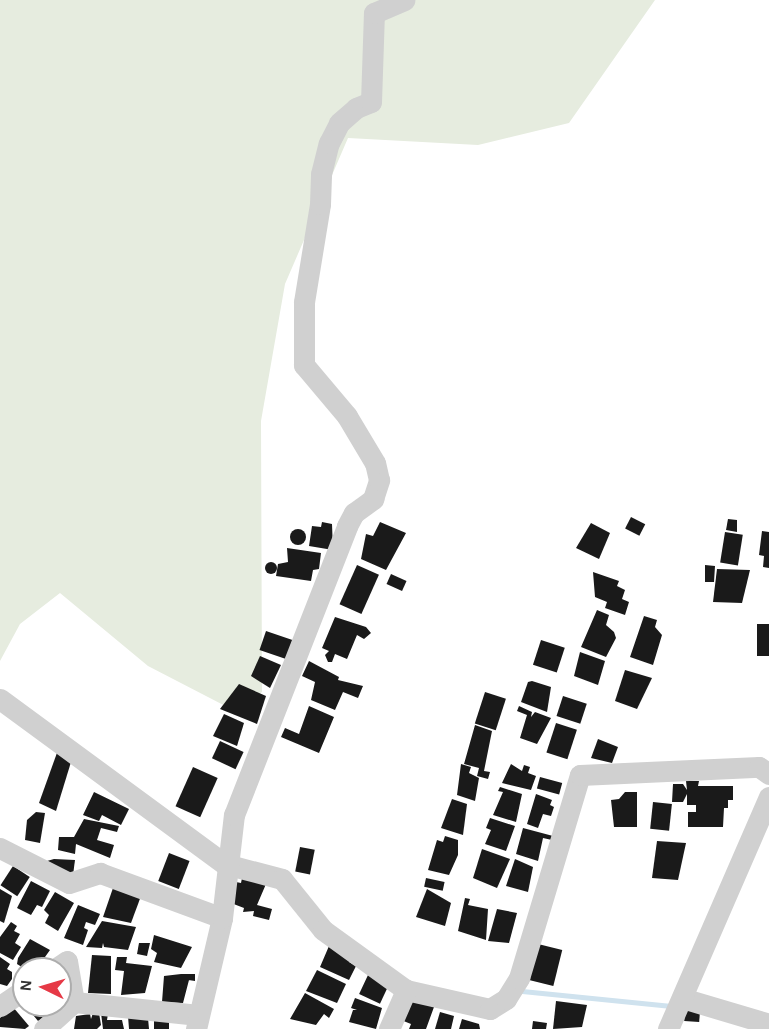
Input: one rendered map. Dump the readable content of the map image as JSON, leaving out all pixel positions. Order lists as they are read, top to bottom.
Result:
{
  "north": "left"
}
